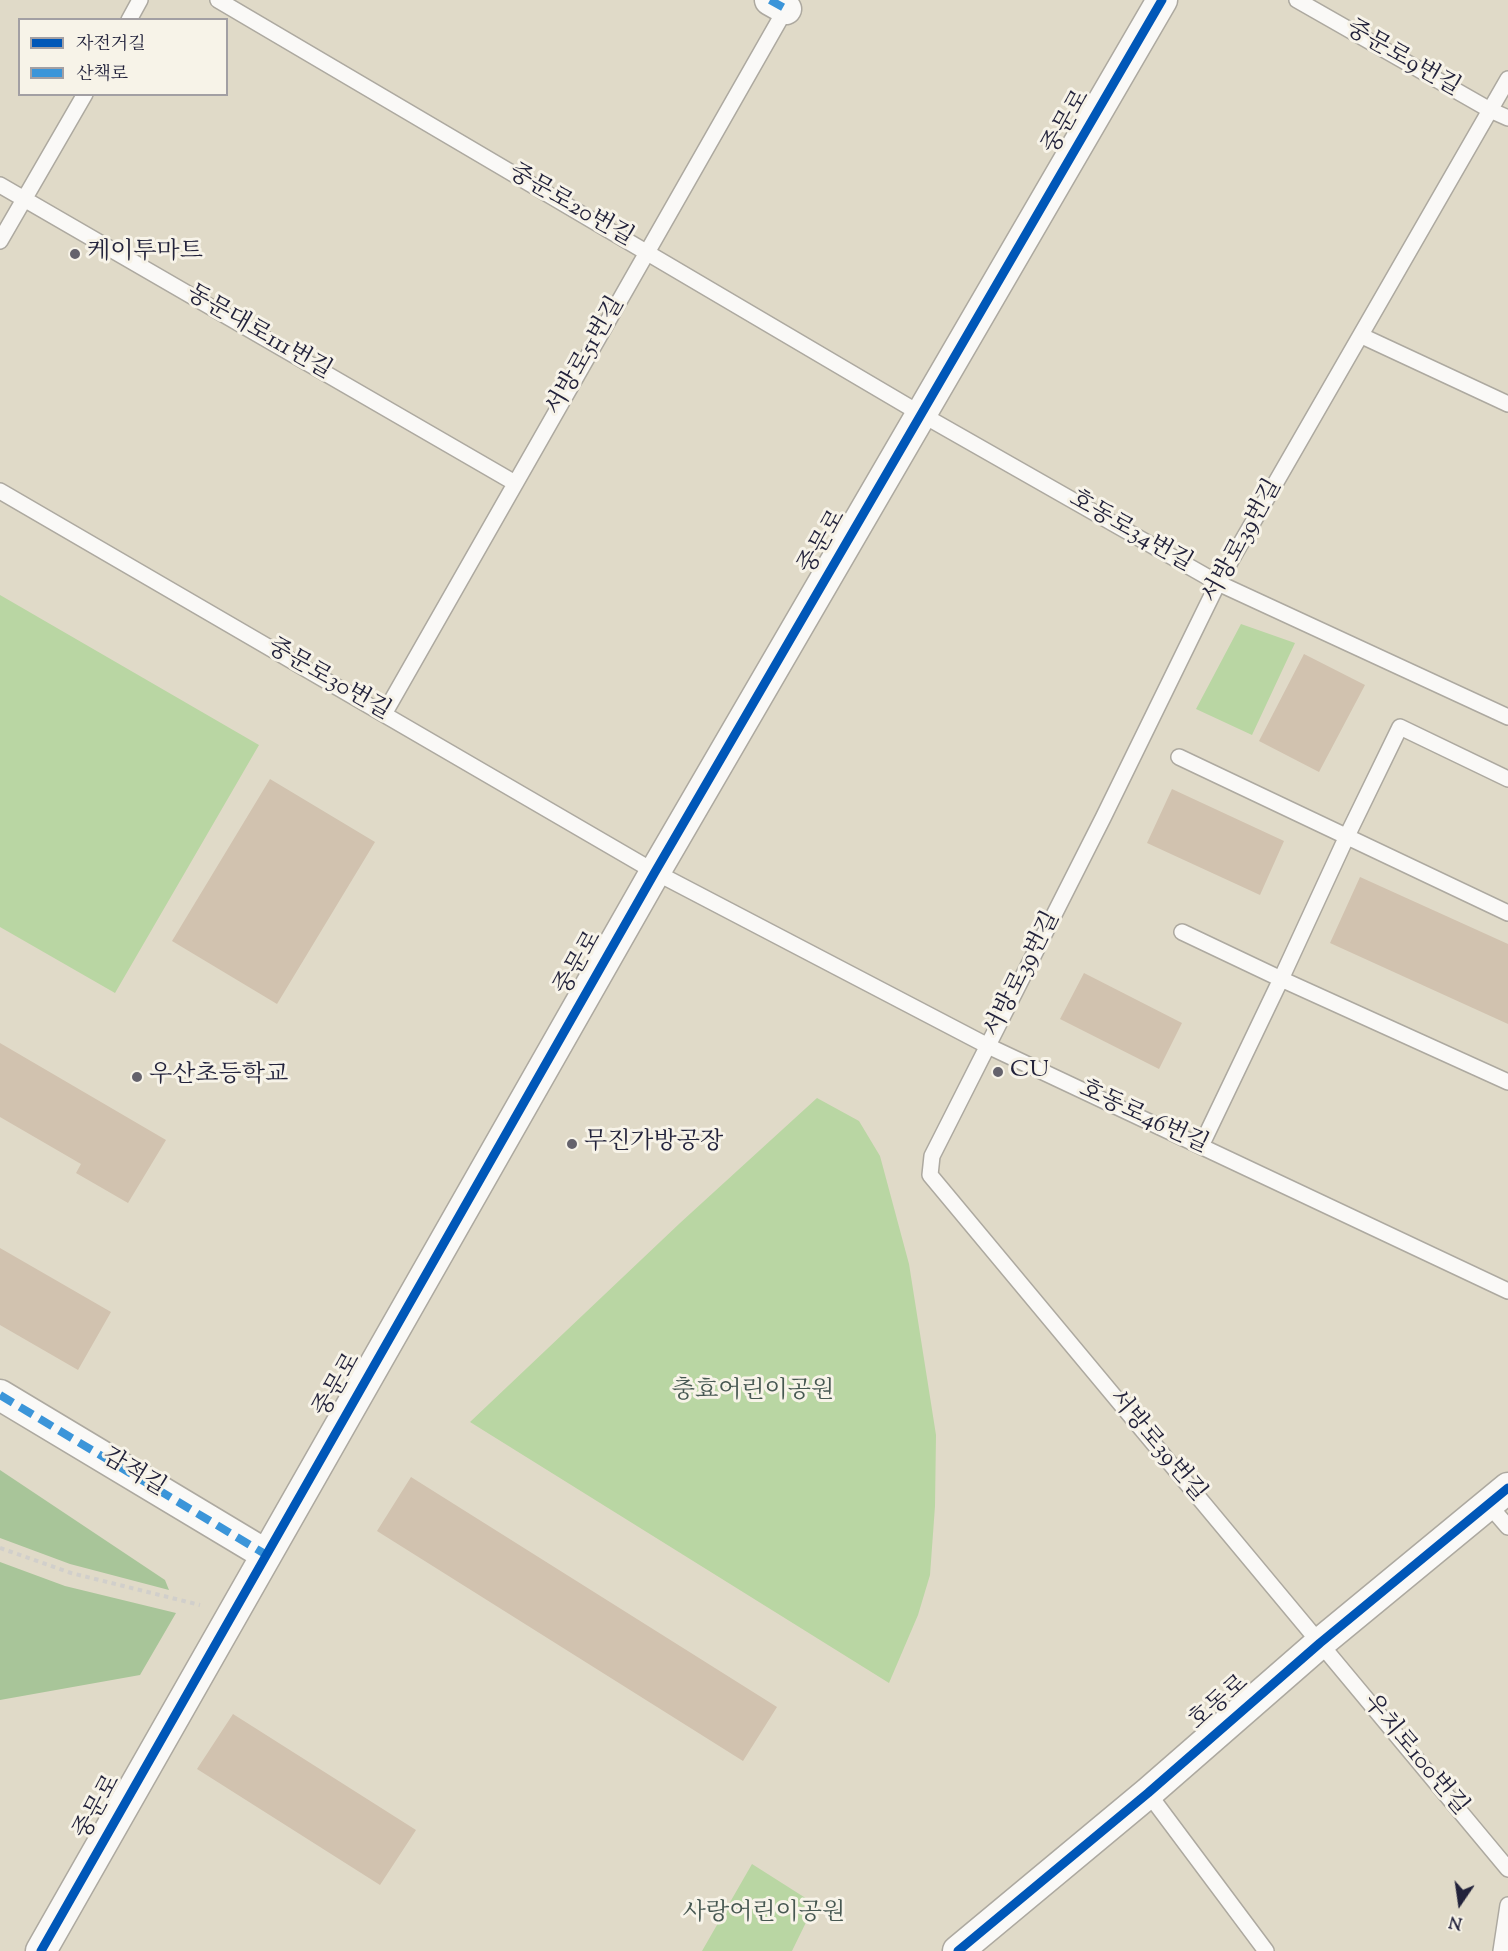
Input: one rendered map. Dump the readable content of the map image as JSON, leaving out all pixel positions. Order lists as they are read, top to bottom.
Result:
{
  "streets": {
    "street": ["중문로", "감적길", "호동로"],
    "lane": [
      "중문로9번길",
      "중문로20번길",
      "동문대로111번길",
      "서방로51번길",
      "호동로34번길",
      "서방로39번길",
      "중문로30번길",
      "호동로46번길",
      "우치로100번길"
    ]
  },
  "crossings": [
    ["중문로9번길", "서방로39번길"],
    ["중문로", "중문로20번길"],
    ["중문로", "호동로34번길"],
    ["중문로", "중문로30번길"],
    ["중문로", "호동로46번길"],
    ["중문로", "감적길"],
    ["중문로20번길", "서방로51번길"],
    ["중문로20번길", "호동로34번길"],
    ["동문대로111번길", "서방로51번길"],
    ["서방로51번길", "중문로30번길"],
    ["호동로34번길", "서방로39번길"],
    ["서방로39번길", "호동로46번길"],
    ["서방로39번길", "호동로"],
    ["서방로39번길", "우치로100번길"],
    ["중문로30번길", "호동로46번길"],
    ["호동로", "우치로100번길"]
  ],
  "parks": ["충효어린이공원", "사랑어린이공원"],
  "places": [
    "케이투마트",
    "CU",
    "우산초등학교",
    "무진가방공장"
  ],
  "legend": ["자전거길", "산책로"],
  "north": "bottom"
}
